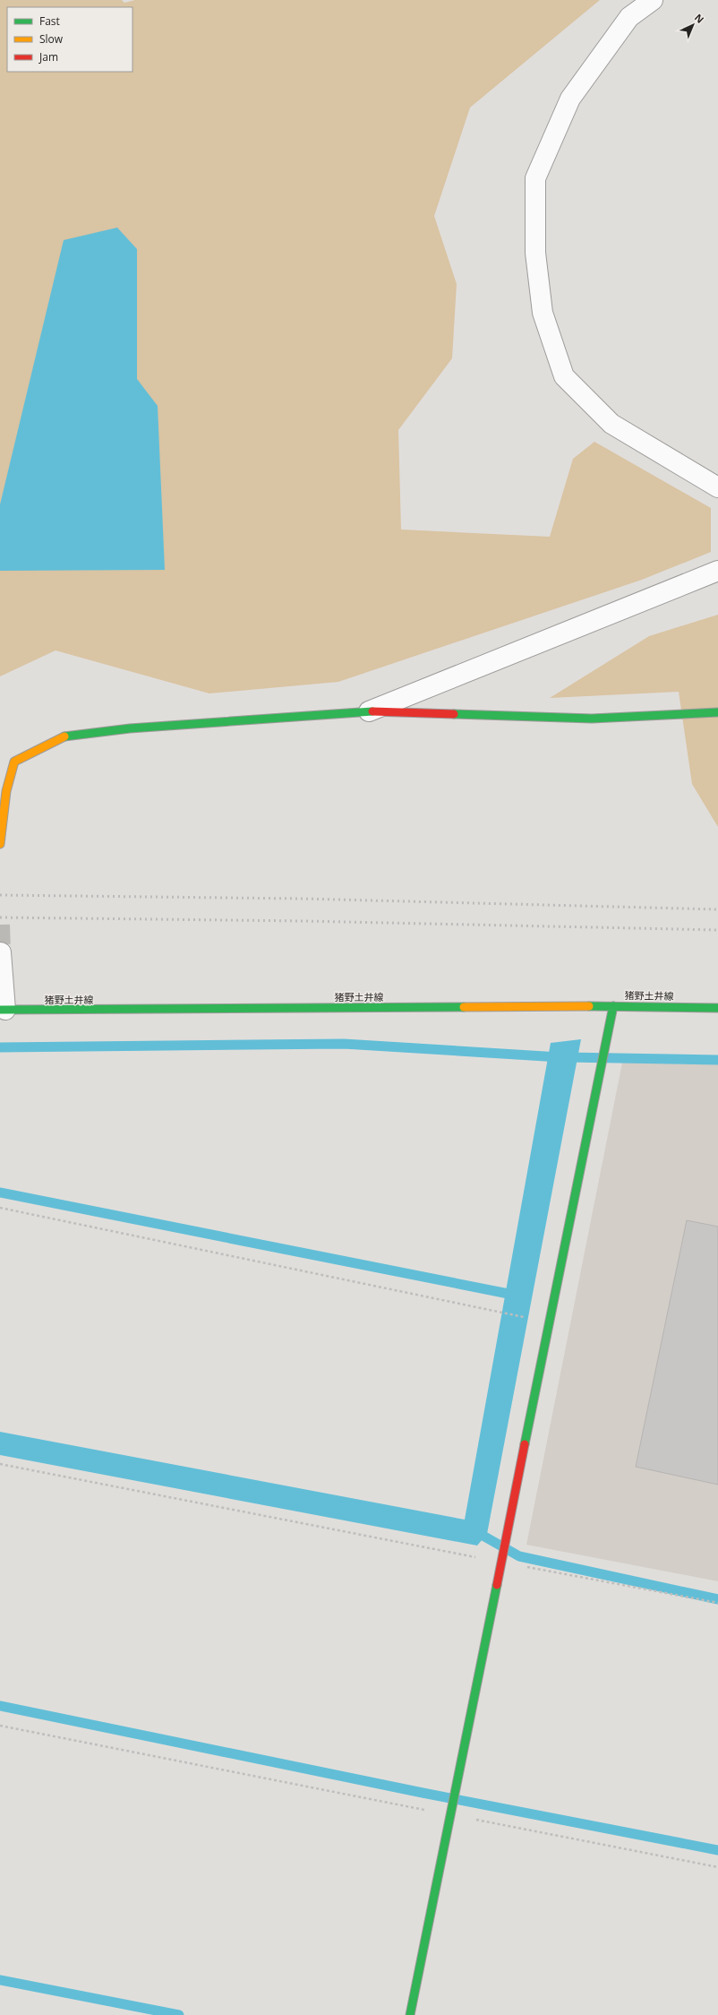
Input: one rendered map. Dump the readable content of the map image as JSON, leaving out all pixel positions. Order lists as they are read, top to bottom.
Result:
{
  "streets": {
    "street": ["猪野土井線"]
  },
  "legend": ["Fast", "Slow", "Jam"],
  "north": "top right"
}
